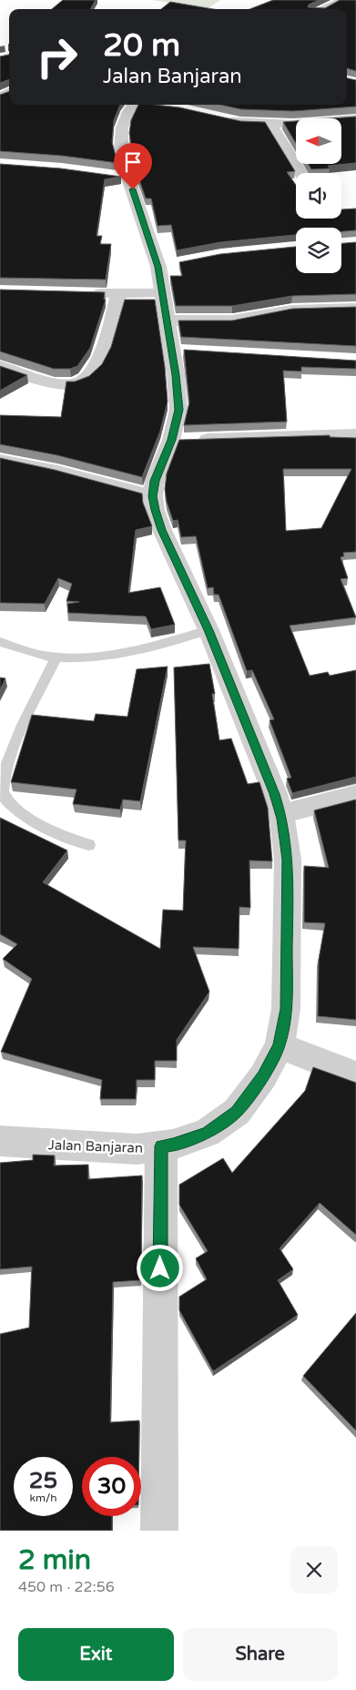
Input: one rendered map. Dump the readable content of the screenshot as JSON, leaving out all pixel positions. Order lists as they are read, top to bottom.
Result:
{
  "streets": {
    "street": ["Jalan Banjaran"]
  },
  "north": "left",
  "page": {
    "turn": ["20 m", "Jalan Banjaran"],
    "speed": "25 km/h",
    "limit": "30",
    "heading": ["2 min", "450 m · 22:56"],
    "buttons": ["Exit", "Share"]
  }
}
